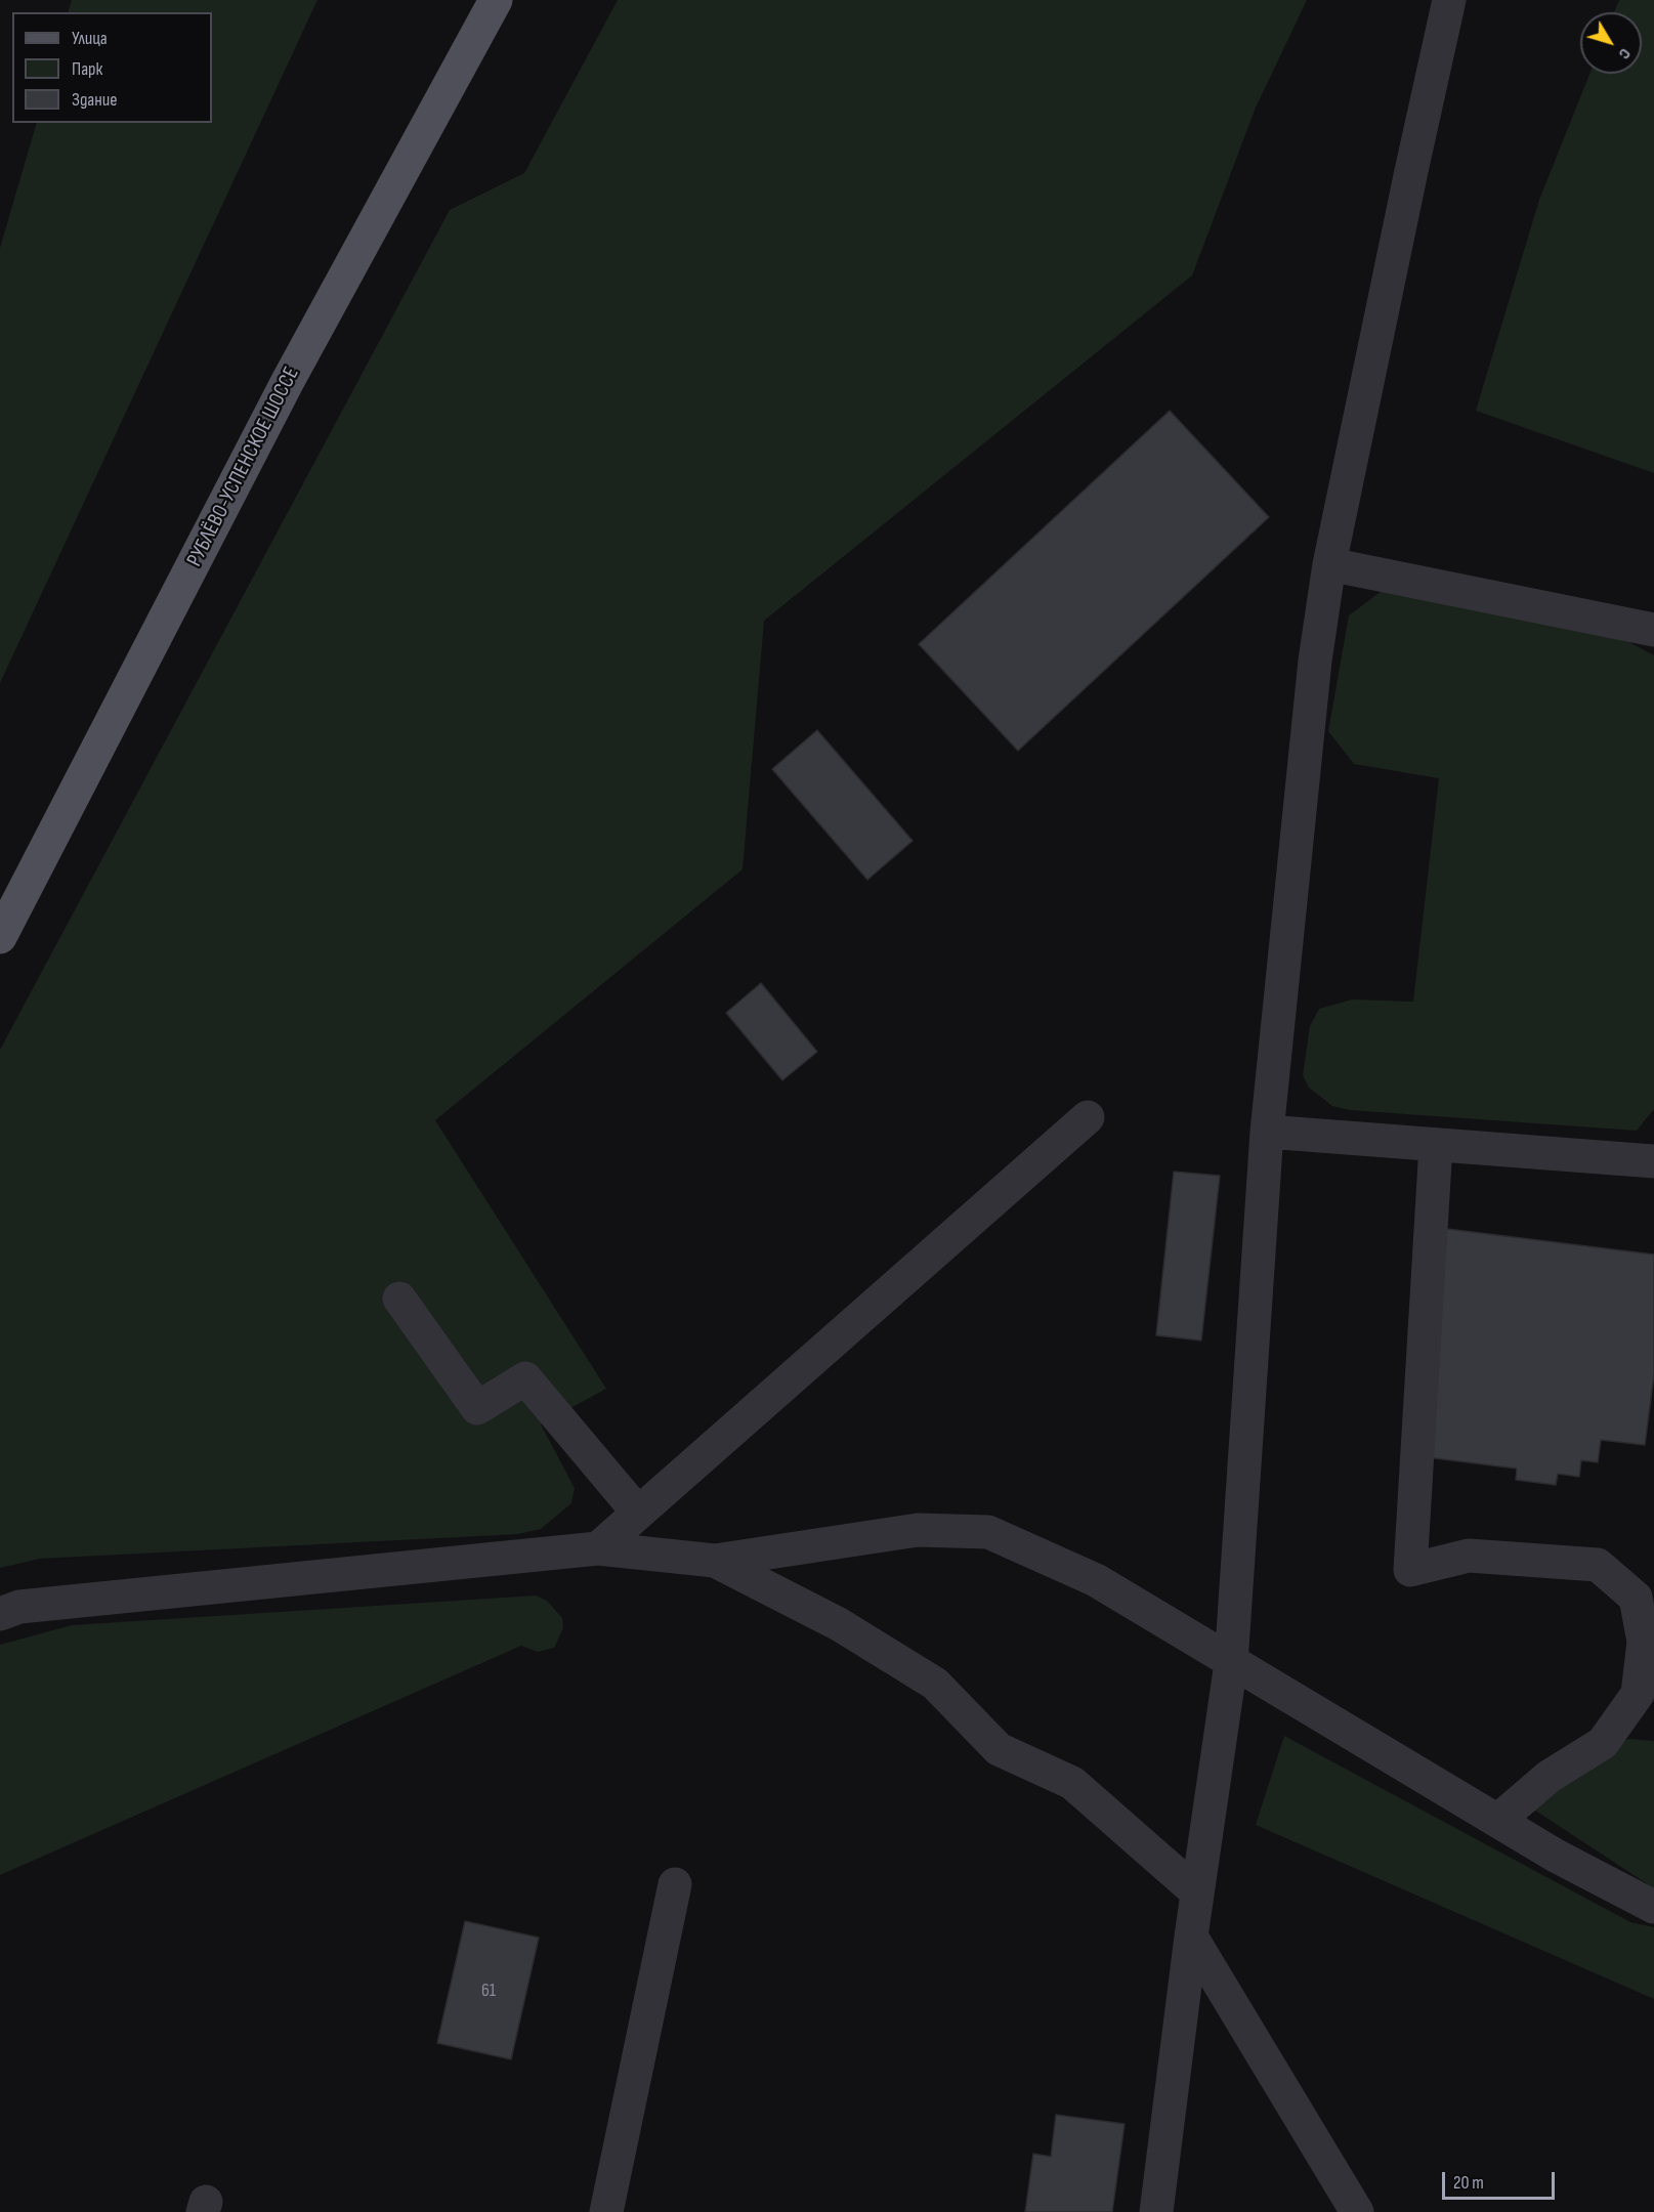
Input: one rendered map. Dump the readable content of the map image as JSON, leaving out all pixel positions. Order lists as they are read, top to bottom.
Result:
{
  "streets": {
    "main road": ["РУБЛЁВО-УСПЕНСКОЕ ШОССЕ"]
  },
  "house_numbers": ["61"],
  "legend": ["Улица", "Парк", "Здание"],
  "scale_bar": "20 m",
  "north": "bottom right"
}
